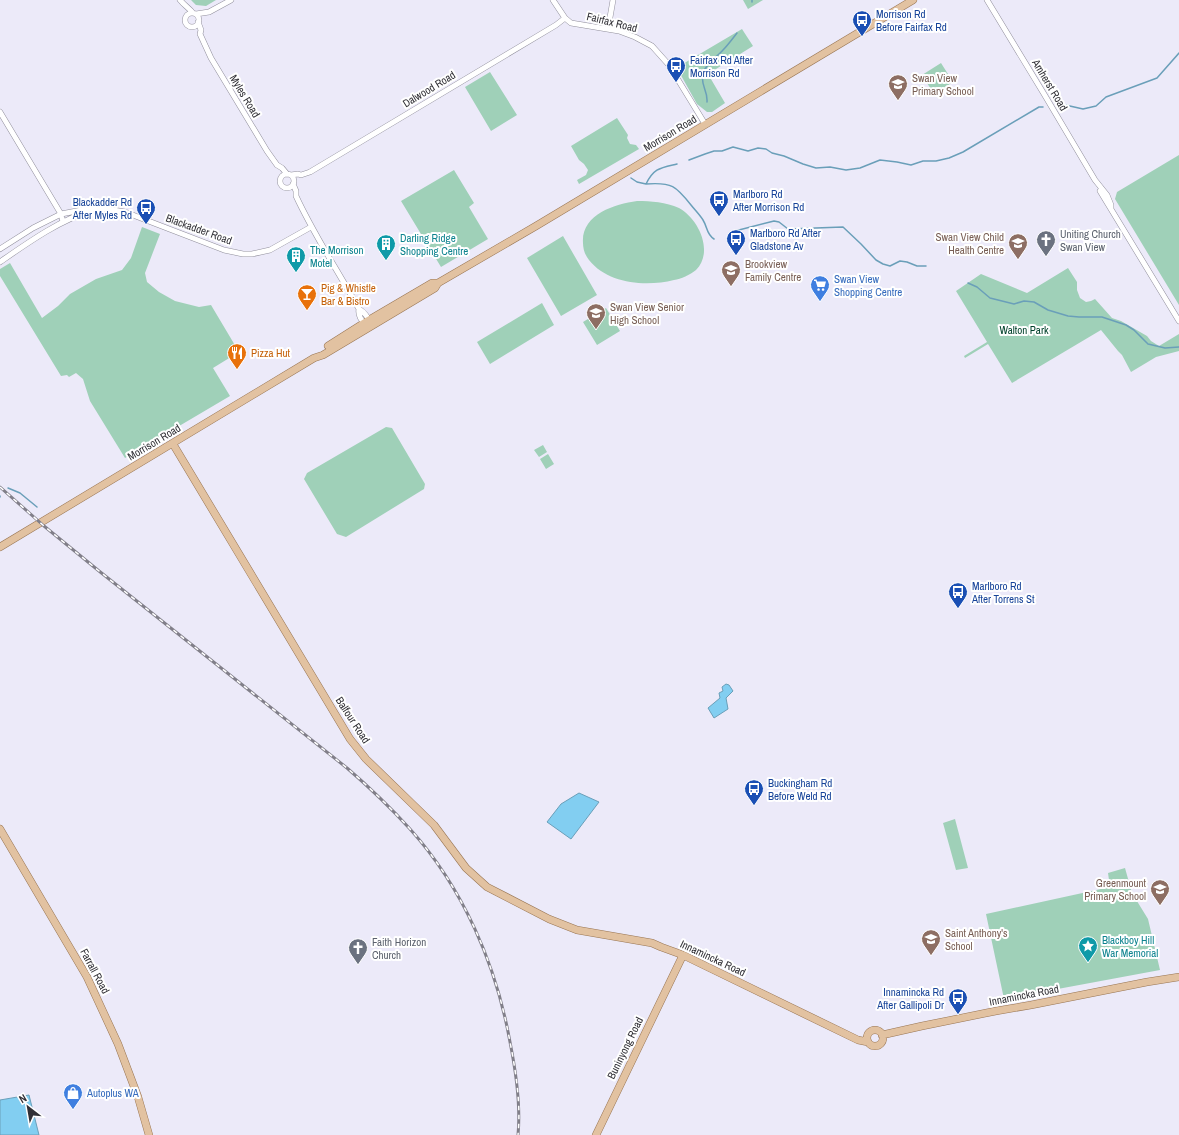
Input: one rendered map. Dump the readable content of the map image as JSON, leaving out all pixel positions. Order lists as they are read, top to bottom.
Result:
{
  "streets": {
    "main road": [
      "Morrison Road",
      "Balfour Road",
      "Innamincka Road",
      "Farrall Road",
      "Buninyong Road"
    ],
    "street": [
      "Fairfax Road",
      "Amherst Road",
      "Dalwood Road",
      "Myles Road",
      "Blackadder Road"
    ]
  },
  "crossings": [
    ["Fairfax Road", "Dalwood Road"],
    ["Fairfax Road", "Morrison Road"],
    ["Dalwood Road", "Myles Road"],
    ["Myles Road", "Morrison Road"],
    ["Myles Road", "Blackadder Road"],
    ["Morrison Road", "Balfour Road"],
    ["Balfour Road", "Innamincka Road"],
    ["Innamincka Road", "Buninyong Road"]
  ],
  "parks": ["Walton Park"],
  "places": {
    "bus stop": [
      "Morrison Rd Before Fairfax Rd",
      "Fairfax Rd After Morrison Rd",
      "Marlboro Rd After Morrison Rd",
      "Blackadder Rd After Myles Rd",
      "Marlboro Rd After Gladstone Av",
      "Marlboro Rd After Torrens St",
      "Buckingham Rd Before Weld Rd",
      "Innamincka Rd After Gallipoli Dr"
    ],
    "school or university": [
      "Swan View Primary School",
      "Swan View Child Health Centre",
      "Brookview Family Centre",
      "Swan View Senior High School",
      "Greenmount Primary School",
      "Saint Anthony's School"
    ],
    "church": ["Uniting Church Swan View", "Faith Horizon Church"],
    "building": ["Darling Ridge Shopping Centre", "The Morrison Motel"],
    "supermarket": ["Swan View Shopping Centre"],
    "bar": ["Pig & Whistle Bar & Bistro"],
    "restaurant": ["Pizza Hut"],
    "place": ["Blackboy Hill War Memorial"],
    "shop": ["Autoplus WA"]
  },
  "north": "top left"
}
